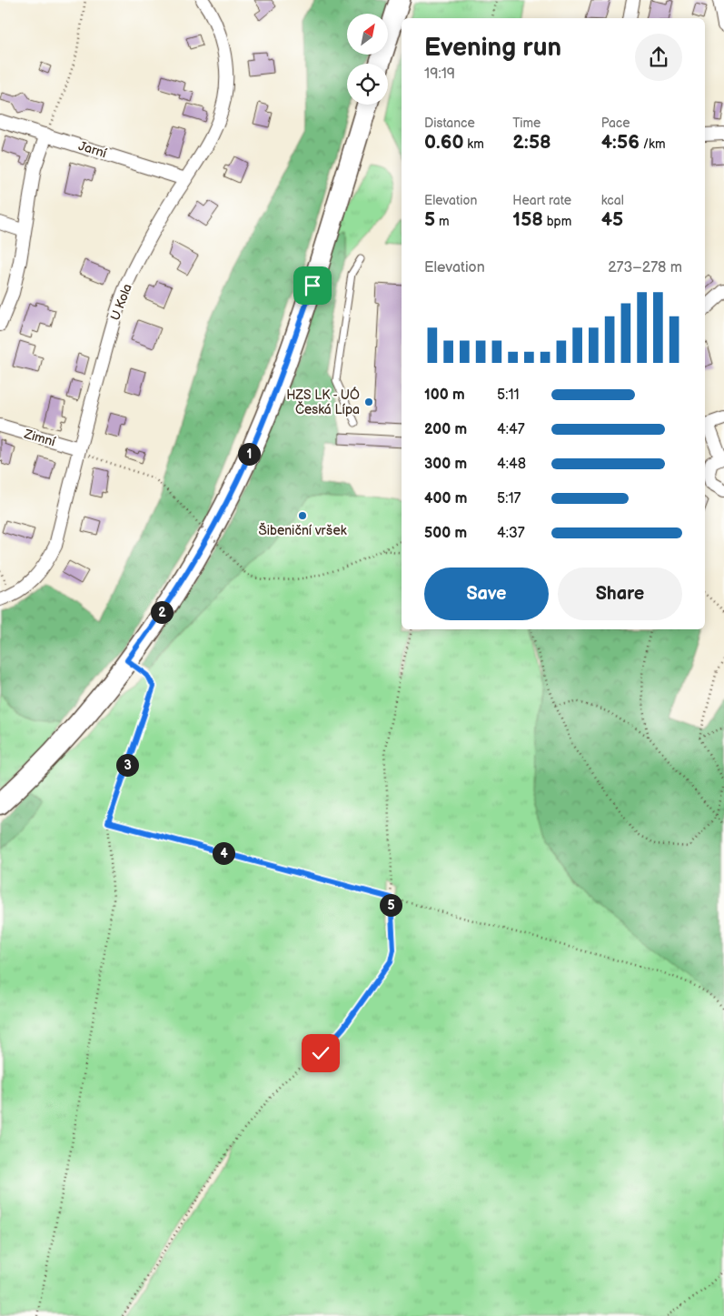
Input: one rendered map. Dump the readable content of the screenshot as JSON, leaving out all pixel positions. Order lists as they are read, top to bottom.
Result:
{
  "streets": {
    "street": ["Jarní", "U Kola", "Zimní"]
  },
  "crossings": [
    ["Jarní", "U Kola"],
    ["U Kola", "Zimní"]
  ],
  "places": ["HZS LK - UÓ Česká Lípa", "Šibeniční vršek"],
  "north": "top right",
  "page": {
    "heading": ["Evening run", "19:19"],
    "stats": [
      ["Distance", "0.60 km"],
      ["Time", "2:58"],
      ["Pace", "4:56 /km"],
      ["Elevation", "5 m"],
      ["Heart rate", "158 bpm"],
      ["kcal", "45"]
    ],
    "chart": ["Elevation", "273–278 m"],
    "list": [
      {
        "name": "100 m",
        "note": "5:11"
      },
      {
        "name": "200 m",
        "note": "4:47"
      },
      {
        "name": "300 m",
        "note": "4:48"
      },
      {
        "name": "400 m",
        "note": "5:17"
      },
      {
        "name": "500 m",
        "note": "4:37"
      }
    ],
    "pins": [
      "1",
      "2",
      "3",
      "4",
      "5"
    ],
    "buttons": ["Save", "Share"]
  }
}
